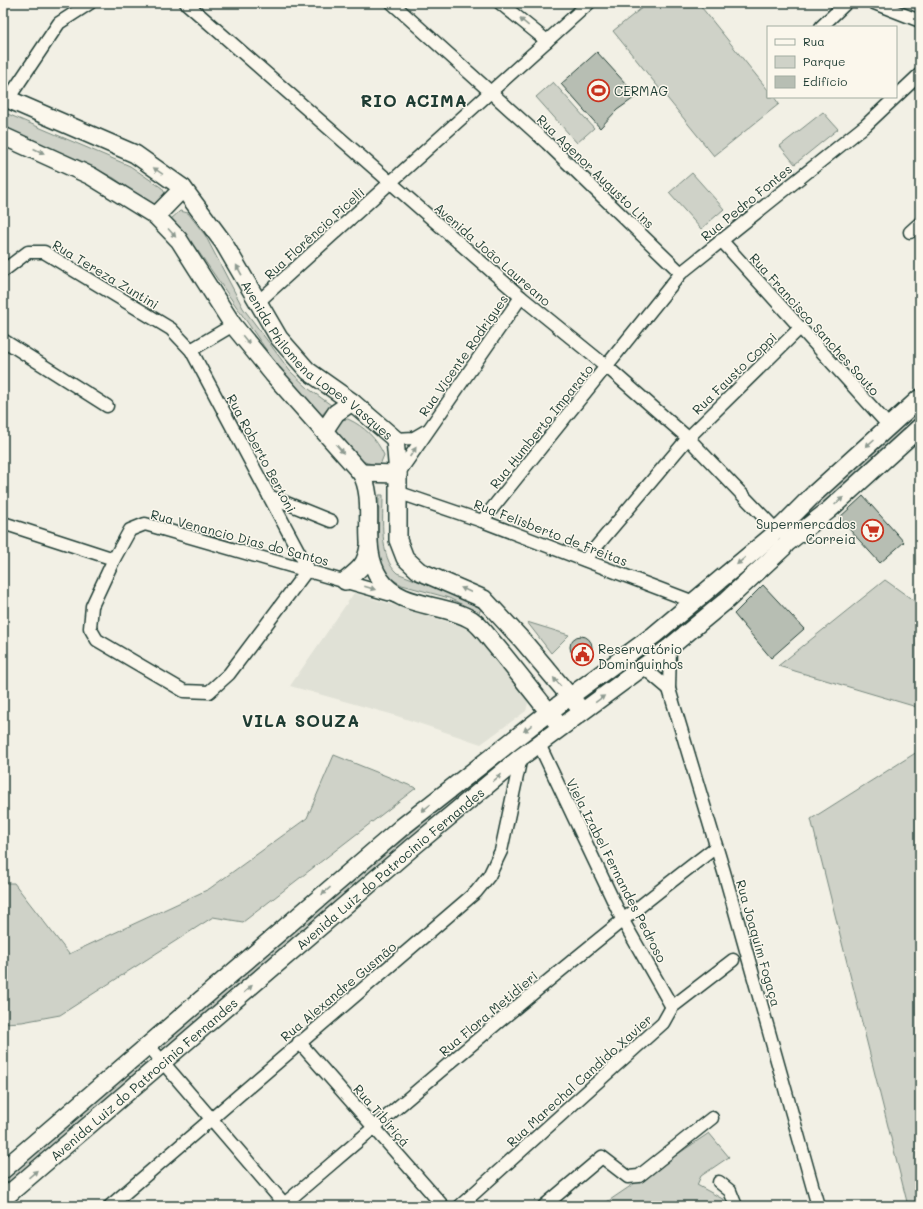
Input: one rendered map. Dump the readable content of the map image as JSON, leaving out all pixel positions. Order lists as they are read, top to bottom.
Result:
{
  "streets": {
    "main road": ["Avenida Philomena Lopes Vasques", "Avenida Luiz do Patrocinio Fernandes"],
    "street": [
      "Rua Agenor Augusto Lins",
      "Rua Pedro Fontes",
      "Rua Florêncio Picelli",
      "Avenida João Laureano",
      "Rua Tereza Zuntini",
      "Rua Francisco Sanches Souto",
      "Rua Vicente Rodrigues",
      "Rua Fausto Coppi",
      "Rua Humberto Imparato",
      "Rua Roberto Bertoni",
      "Rua Felisberto de Freitas",
      "Rua Venancio Dias do Santos",
      "Viela Izabel Fernandes Pedroso",
      "Rua Joaquim Fogaça",
      "Rua Alexandre Gusmão",
      "Rua Flora Metidieri",
      "Rua Marechal Candido Xavier",
      "Rua Tibiriçá"
    ]
  },
  "crossings": [
    ["Rua Agenor Augusto Lins", "Rua Pedro Fontes"],
    ["Rua Agenor Augusto Lins", "Rua Florêncio Picelli"],
    ["Rua Pedro Fontes", "Avenida João Laureano"],
    ["Rua Pedro Fontes", "Rua Francisco Sanches Souto"],
    ["Rua Pedro Fontes", "Rua Humberto Imparato"],
    ["Rua Florêncio Picelli", "Avenida João Laureano"],
    ["Rua Florêncio Picelli", "Avenida Philomena Lopes Vasques"],
    ["Avenida João Laureano", "Rua Vicente Rodrigues"],
    ["Avenida João Laureano", "Rua Fausto Coppi"],
    ["Avenida João Laureano", "Rua Humberto Imparato"],
    ["Avenida João Laureano", "Avenida Luiz do Patrocinio Fernandes"],
    ["Rua Tereza Zuntini", "Rua Roberto Bertoni"],
    ["Rua Francisco Sanches Souto", "Rua Fausto Coppi"],
    ["Rua Francisco Sanches Souto", "Avenida Luiz do Patrocinio Fernandes"],
    ["Rua Vicente Rodrigues", "Avenida Philomena Lopes Vasques"],
    ["Avenida Philomena Lopes Vasques", "Rua Felisberto de Freitas"],
    ["Avenida Philomena Lopes Vasques", "Avenida Luiz do Patrocinio Fernandes"],
    ["Rua Fausto Coppi", "Rua Felisberto de Freitas"],
    ["Rua Humberto Imparato", "Rua Felisberto de Freitas"],
    ["Rua Roberto Bertoni", "Rua Venancio Dias do Santos"],
    ["Rua Felisberto de Freitas", "Avenida Luiz do Patrocinio Fernandes"],
    ["Avenida Luiz do Patrocinio Fernandes", "Viela Izabel Fernandes Pedroso"],
    ["Avenida Luiz do Patrocinio Fernandes", "Rua Joaquim Fogaça"],
    ["Avenida Luiz do Patrocinio Fernandes", "Rua Alexandre Gusmão"],
    ["Viela Izabel Fernandes Pedroso", "Rua Flora Metidieri"],
    ["Viela Izabel Fernandes Pedroso", "Rua Marechal Candido Xavier"],
    ["Rua Joaquim Fogaça", "Rua Flora Metidieri"],
    ["Rua Alexandre Gusmão", "Rua Tibiriçá"],
    ["Rua Flora Metidieri", "Rua Tibiriçá"]
  ],
  "districts": ["RIO ACIMA", "VILA SOUZA"],
  "places": {
    "sports": ["CERMAG"],
    "supermarket": ["Supermercados Correia"],
    "public building": ["Reservatório Dominguinhos"]
  },
  "legend": ["Rua", "Parque", "Edifício"]
}
